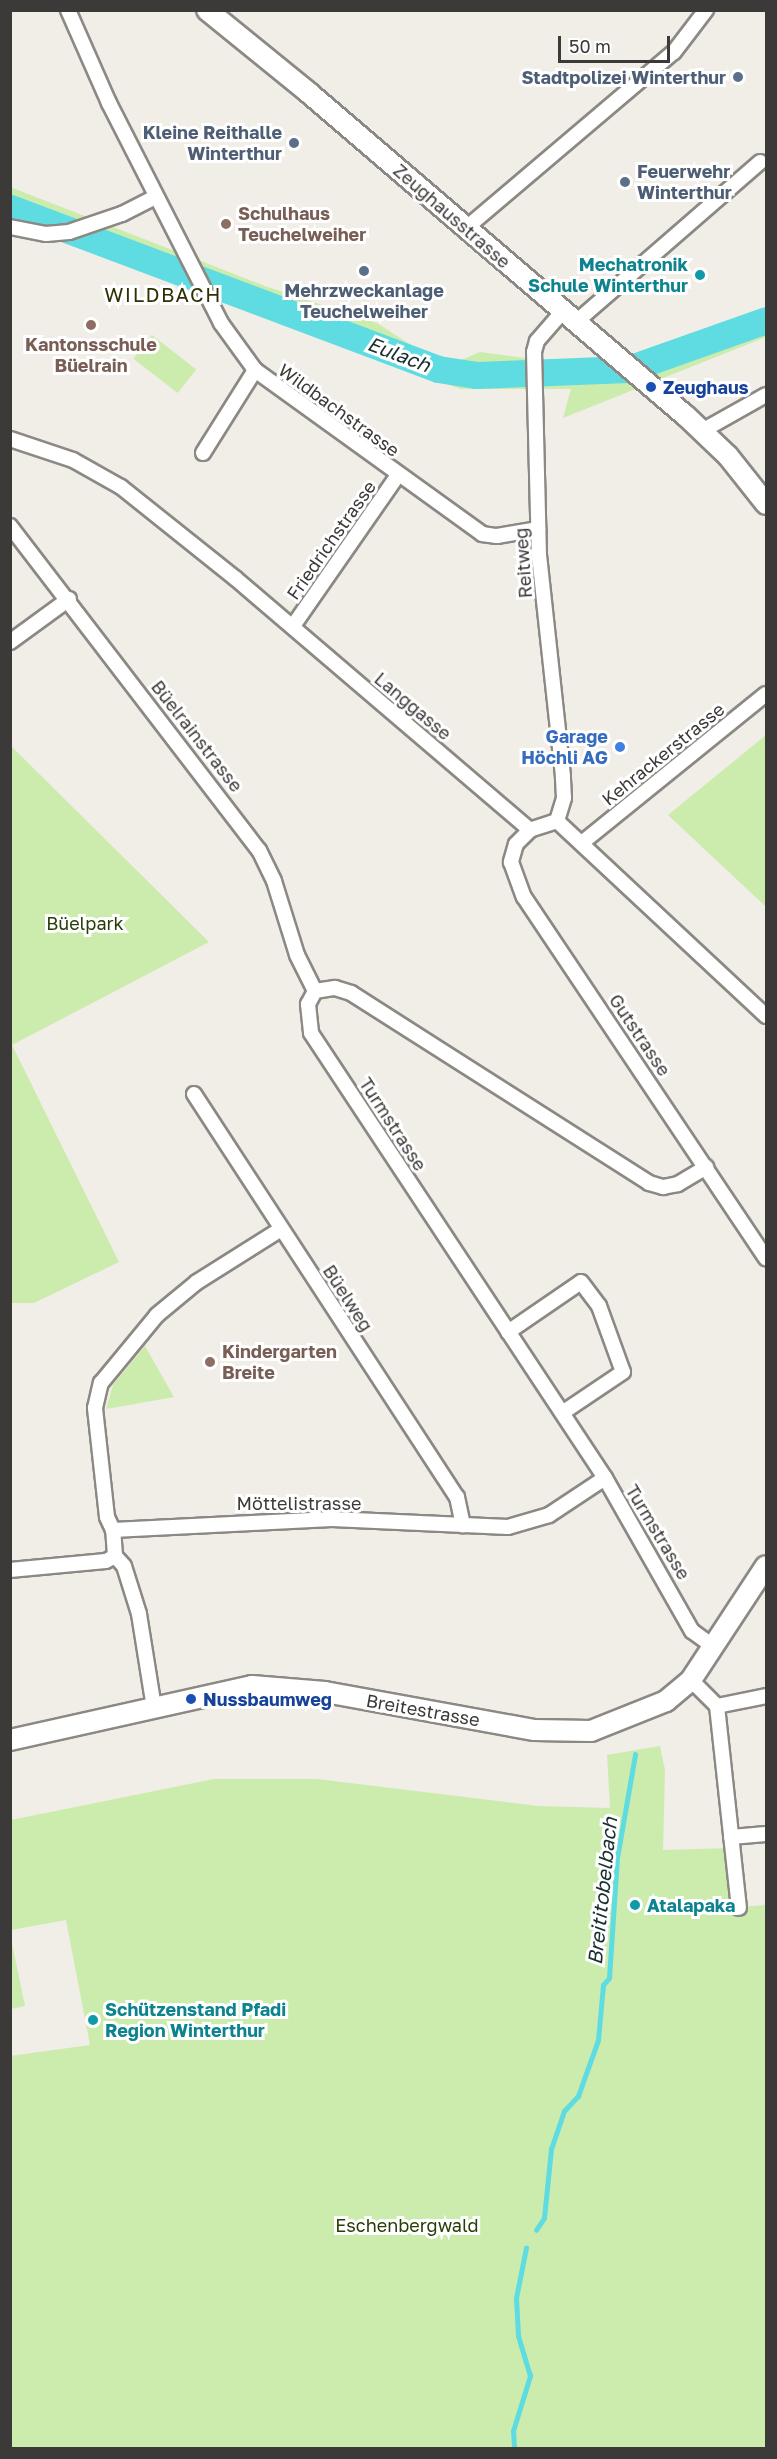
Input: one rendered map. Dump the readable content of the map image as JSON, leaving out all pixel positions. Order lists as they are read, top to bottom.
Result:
{
  "streets": {
    "main road": ["Zeughausstrasse", "Breitestrasse"],
    "street": [
      "Wildbachstrasse",
      "Friedrichstrasse",
      "Reitweg",
      "Langgasse",
      "Büelrainstrasse",
      "Kehrackerstrasse",
      "Gutstrasse",
      "Turmstrasse",
      "Büelweg",
      "Möttelistrasse"
    ]
  },
  "crossings": [
    ["Zeughausstrasse", "Reitweg"],
    ["Wildbachstrasse", "Friedrichstrasse"],
    ["Wildbachstrasse", "Reitweg"],
    ["Friedrichstrasse", "Langgasse"],
    ["Langgasse", "Gutstrasse"],
    ["Büelrainstrasse", "Turmstrasse"],
    ["Turmstrasse", "Möttelistrasse"],
    ["Turmstrasse", "Breitestrasse"],
    ["Büelweg", "Möttelistrasse"]
  ],
  "districts": ["WILDBACH"],
  "water": ["Eulach", "Breititobelbach"],
  "parks": ["Büelpark", "Eschenbergwald"],
  "places": [
    "Stadtpolizei Winterthur",
    "Kleine Reithalle Winterthur",
    "Feuerwehr Winterthur",
    "Schulhaus Teuchelweiher",
    "Mehrzweckanlage Teuchelweiher",
    "Mechatronik Schule Winterthur",
    "Kantonsschule Büelrain",
    "Zeughaus",
    "Garage Höchli AG",
    "Kindergarten Breite",
    "Nussbaumweg",
    "Atalapaka",
    "Schützenstand Pfadi Region Winterthur"
  ],
  "scale_bar": "50 m"
}
